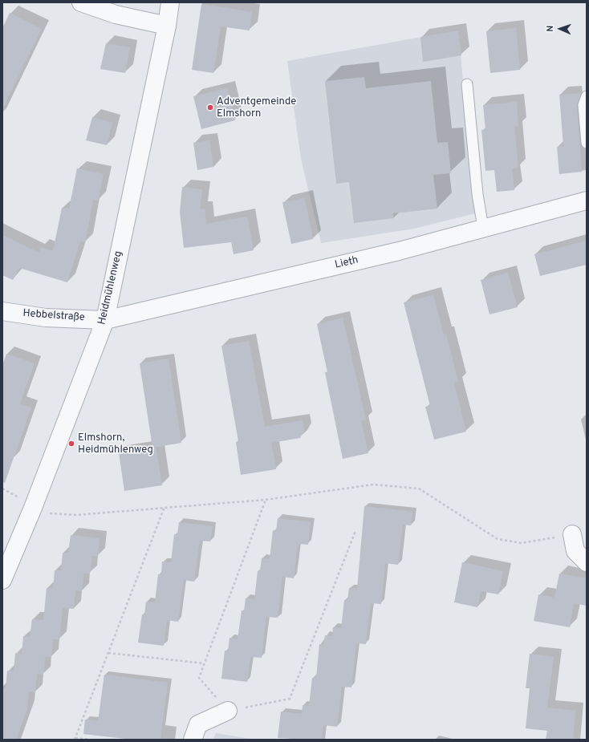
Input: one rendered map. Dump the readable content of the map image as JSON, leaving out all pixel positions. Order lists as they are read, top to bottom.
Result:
{
  "streets": {
    "street": ["Lieth", "Heidmühlenweg", "Hebbelstraße"]
  },
  "crossings": [
    ["Lieth", "Heidmühlenweg"],
    ["Lieth", "Hebbelstraße"],
    ["Heidmühlenweg", "Hebbelstraße"]
  ],
  "places": ["Adventgemeinde Elmshorn", "Elmshorn, Heidmühlenweg"],
  "north": "left"
}
